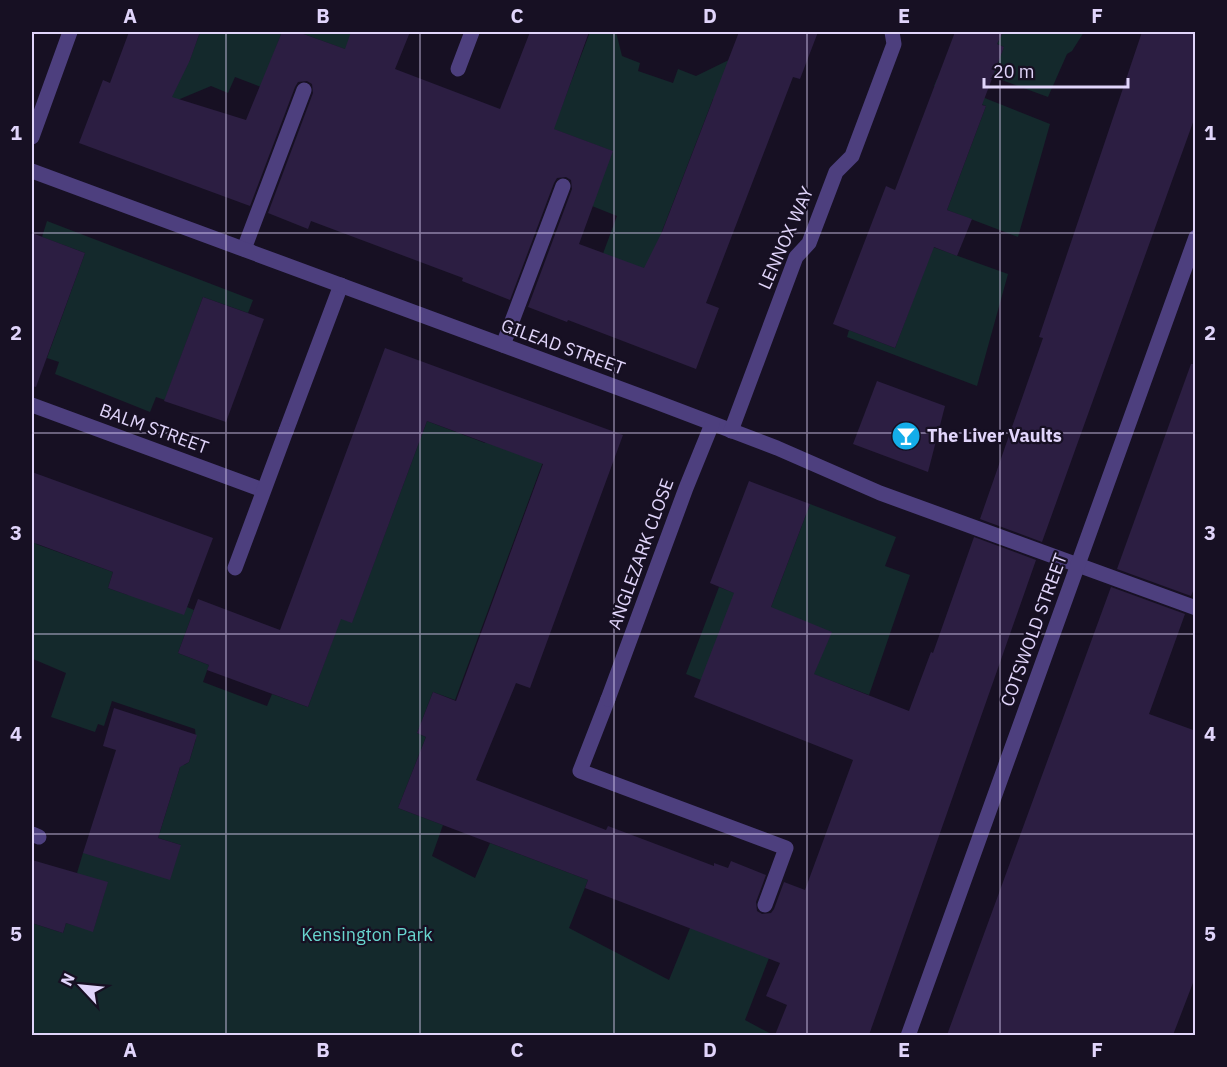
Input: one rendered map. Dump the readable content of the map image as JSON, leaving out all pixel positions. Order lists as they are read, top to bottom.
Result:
{
  "streets": {
    "street": [
      "LENNOX WAY",
      "GILEAD STREET",
      "BALM STREET",
      "ANGLEZARK CLOSE",
      "COTSWOLD STREET"
    ]
  },
  "crossings": [
    ["LENNOX WAY", "GILEAD STREET"],
    ["GILEAD STREET", "ANGLEZARK CLOSE"],
    ["GILEAD STREET", "COTSWOLD STREET"]
  ],
  "parks": ["Kensington Park"],
  "places": {
    "bar": ["The Liver Vaults"]
  },
  "scale_bar": "20 m",
  "north": "top left",
  "grid": {
    "columns": [
      "A",
      "B",
      "C",
      "D",
      "E",
      "F"
    ],
    "rows": [
      "1",
      "2",
      "3",
      "4",
      "5"
    ]
  }
}
